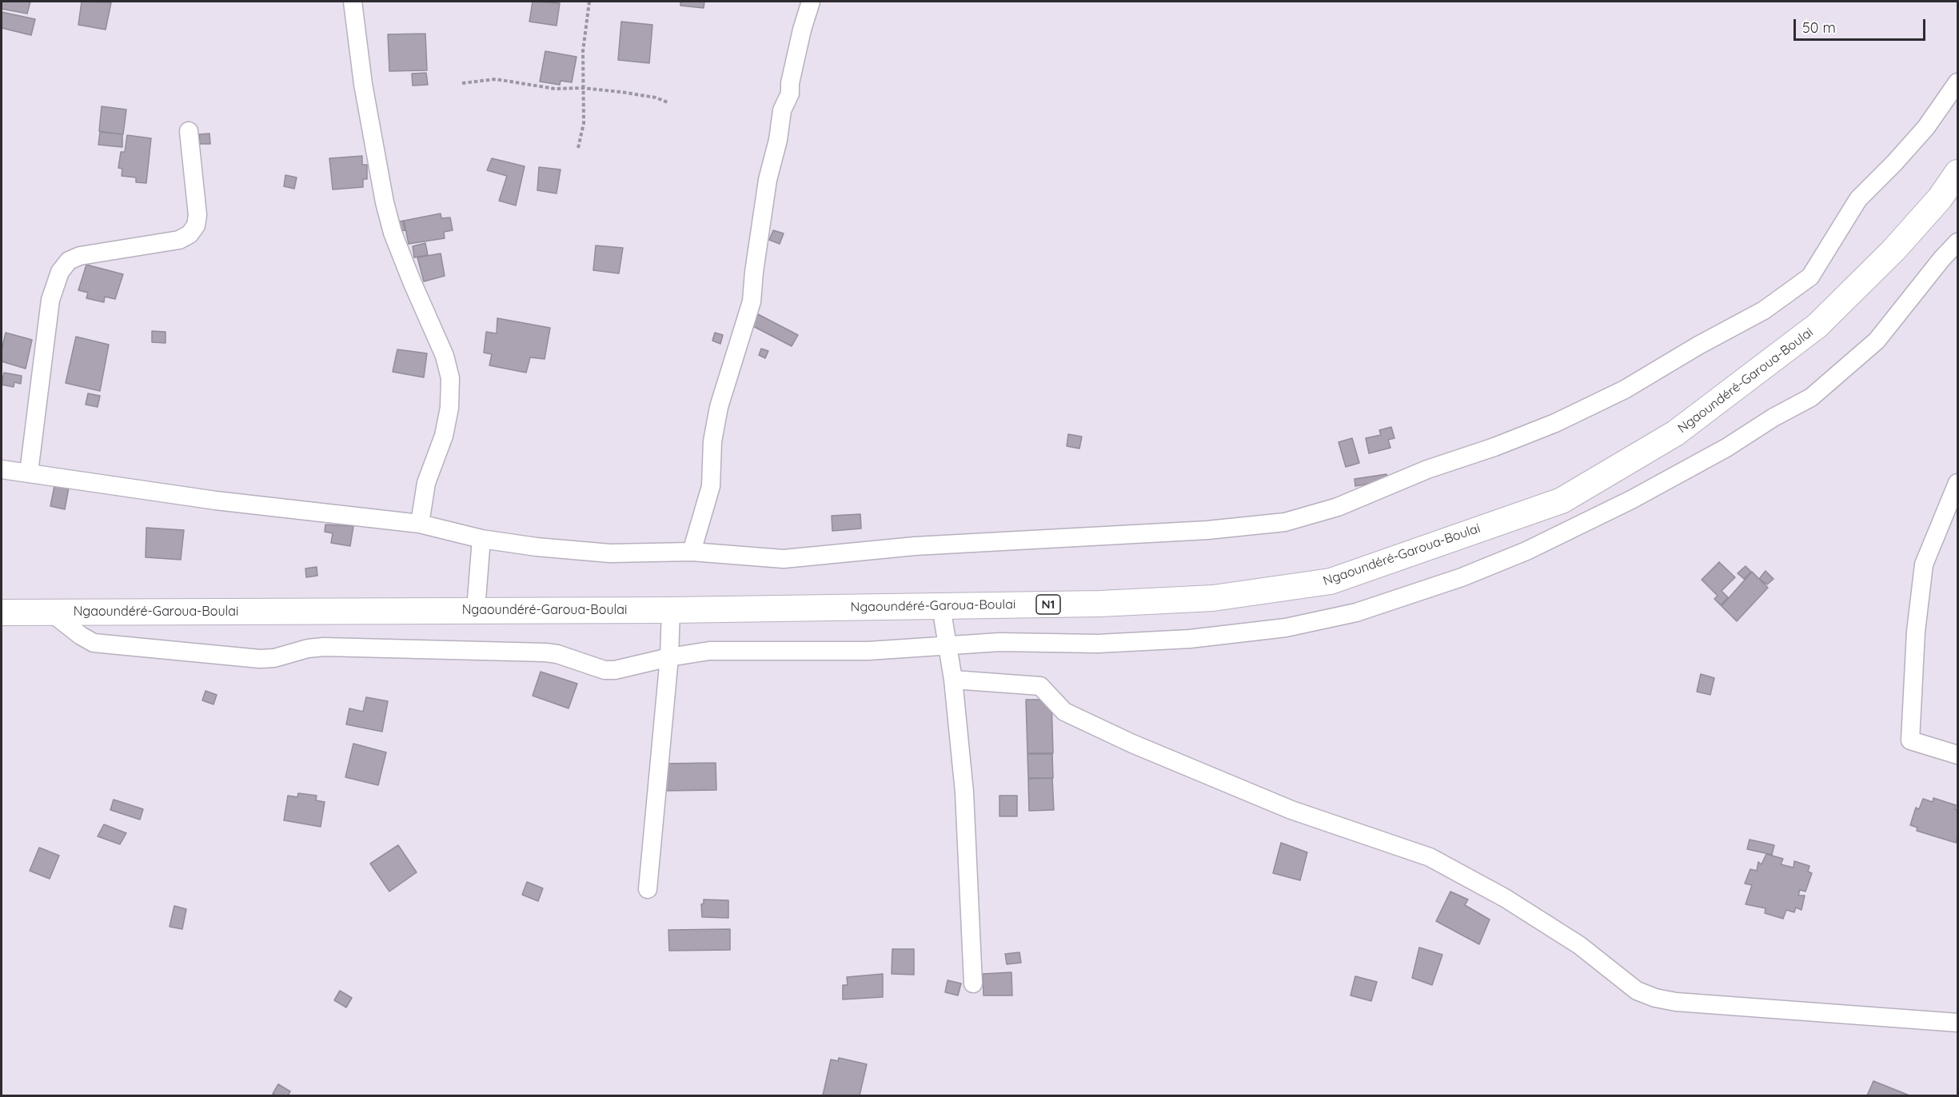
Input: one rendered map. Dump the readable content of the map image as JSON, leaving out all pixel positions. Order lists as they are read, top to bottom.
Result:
{
  "streets": {
    "highway": ["Ngaoundéré-Garoua-Boulai", "N1"]
  },
  "scale_bar": "50 m"
}
